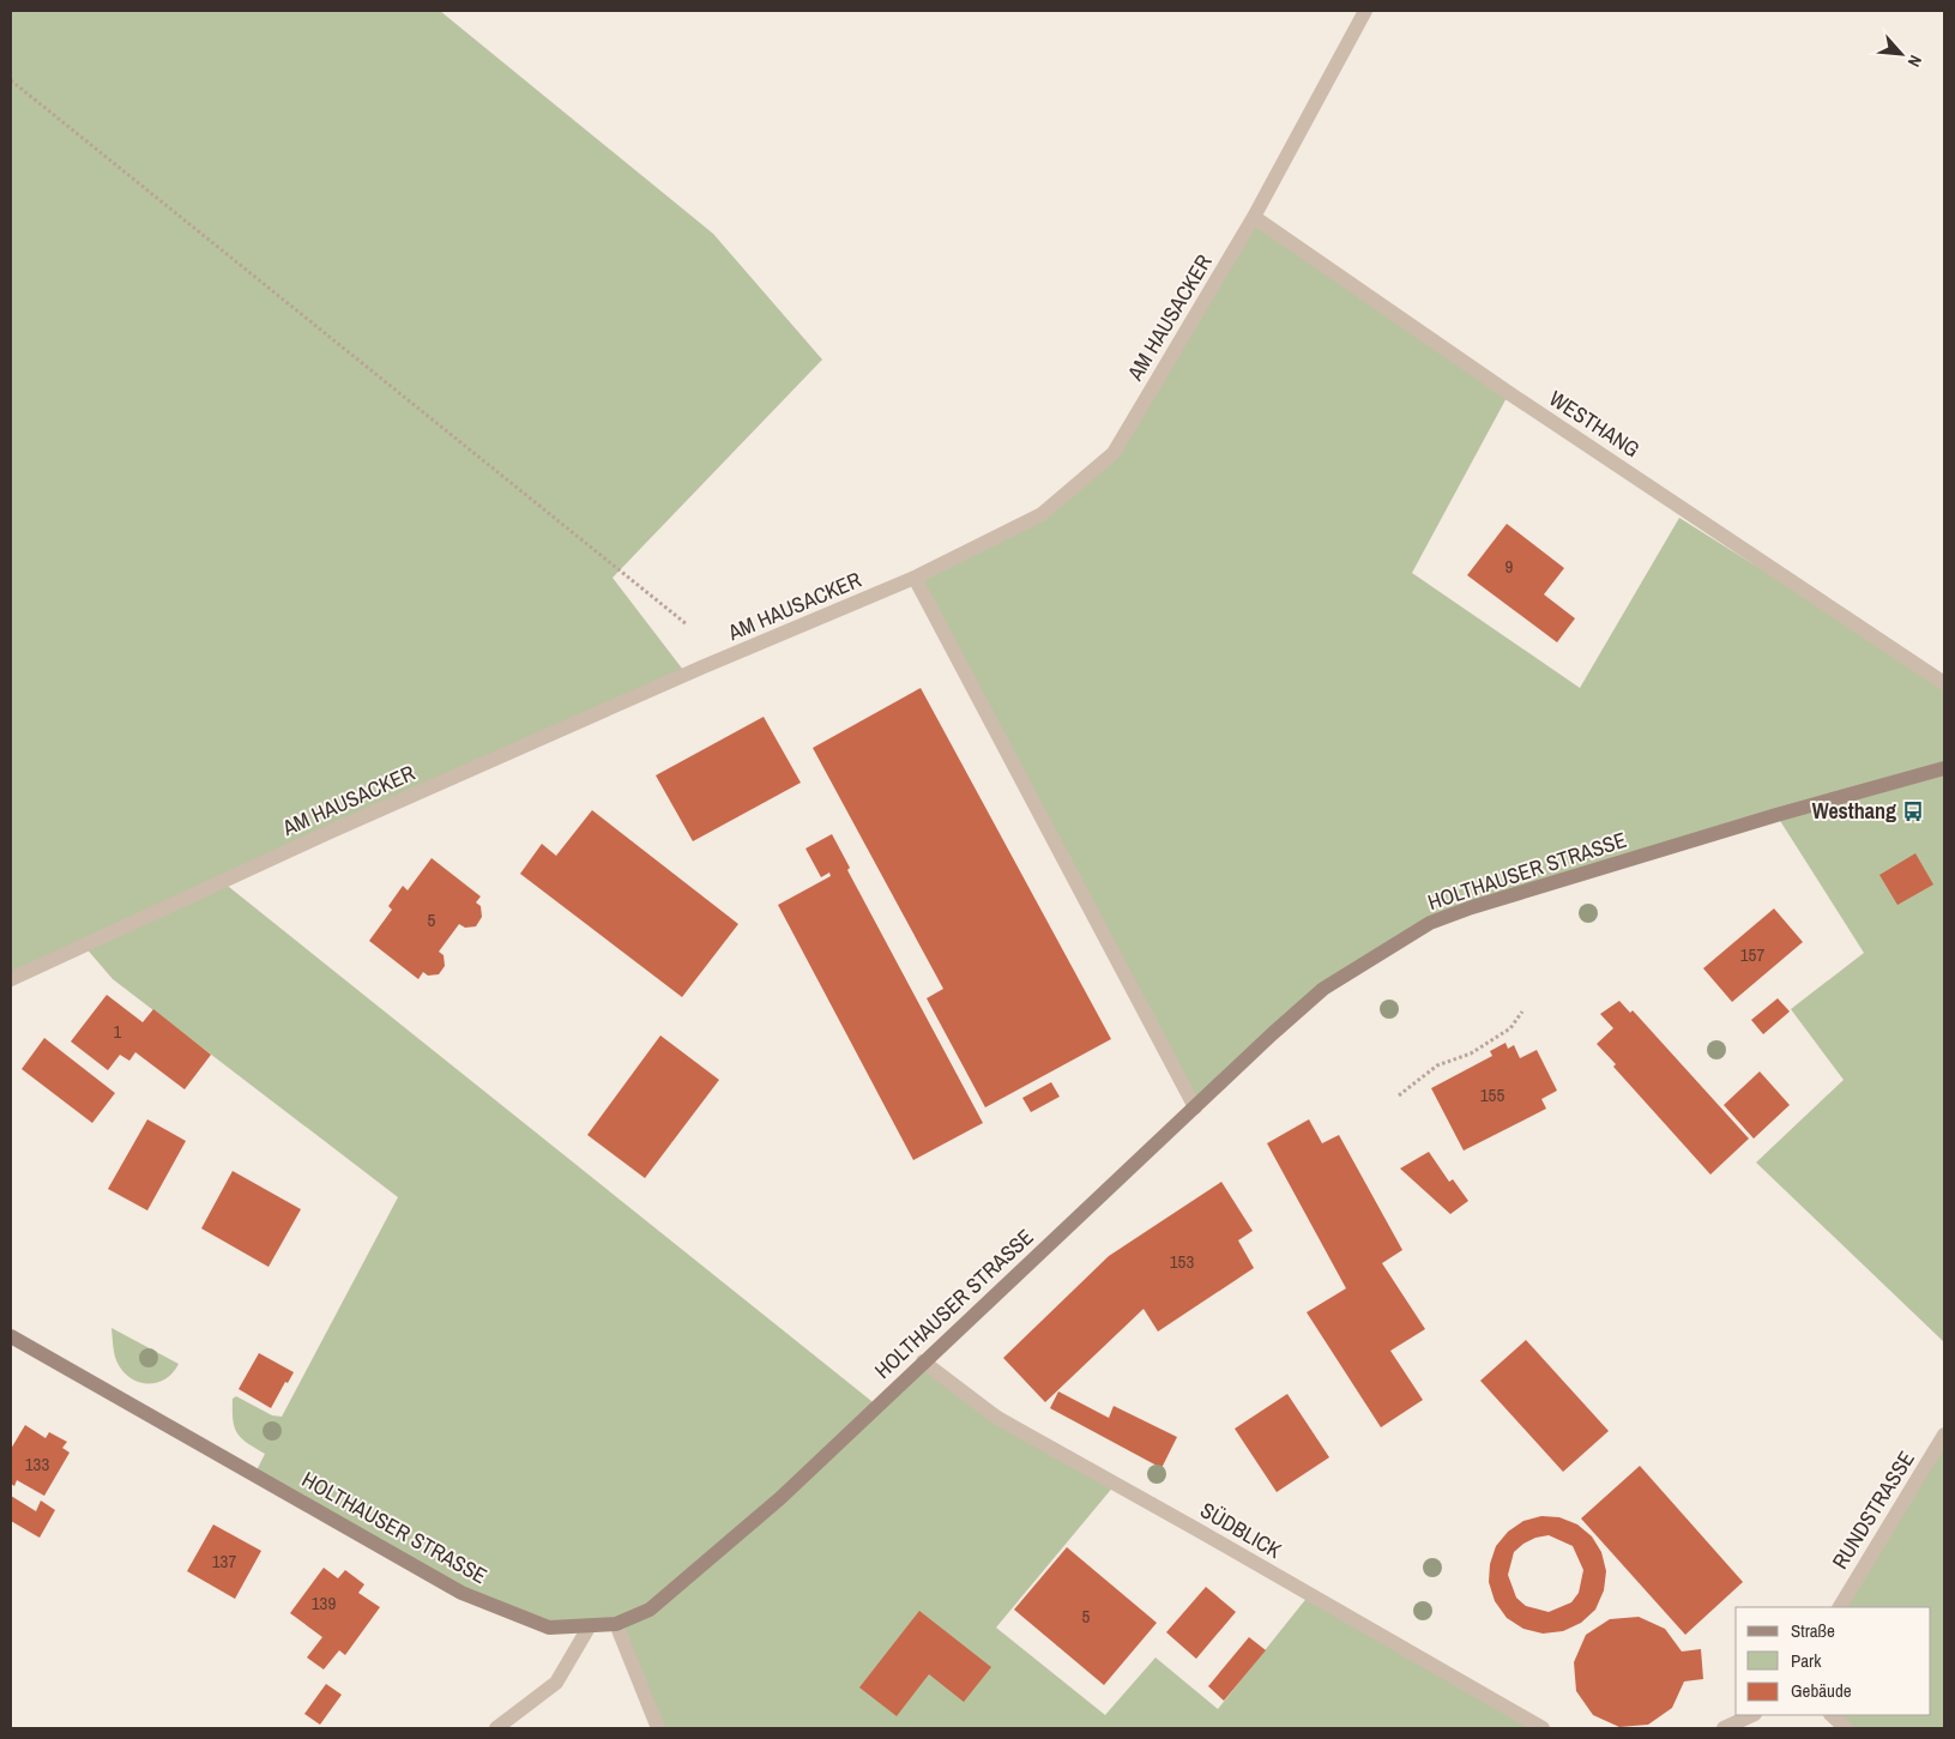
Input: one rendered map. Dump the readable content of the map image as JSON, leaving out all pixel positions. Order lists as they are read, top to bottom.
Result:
{
  "streets": {
    "street": [
      "AM HAUSACKER",
      "WESTHANG",
      "HOLTHAUSER STRASSE",
      "RUNDSTRASSE",
      "SÜDBLICK"
    ]
  },
  "crossings": [
    ["AM HAUSACKER", "WESTHANG"],
    ["HOLTHAUSER STRASSE", "SÜDBLICK"]
  ],
  "places": {
    "bus stop": ["Westhang"]
  },
  "house_numbers": [
    "9",
    "5",
    "157",
    "1",
    "155",
    "153",
    "133",
    "137",
    "139",
    "5"
  ],
  "legend": ["Straße", "Park", "Gebäude"],
  "north": "bottom right"
}
